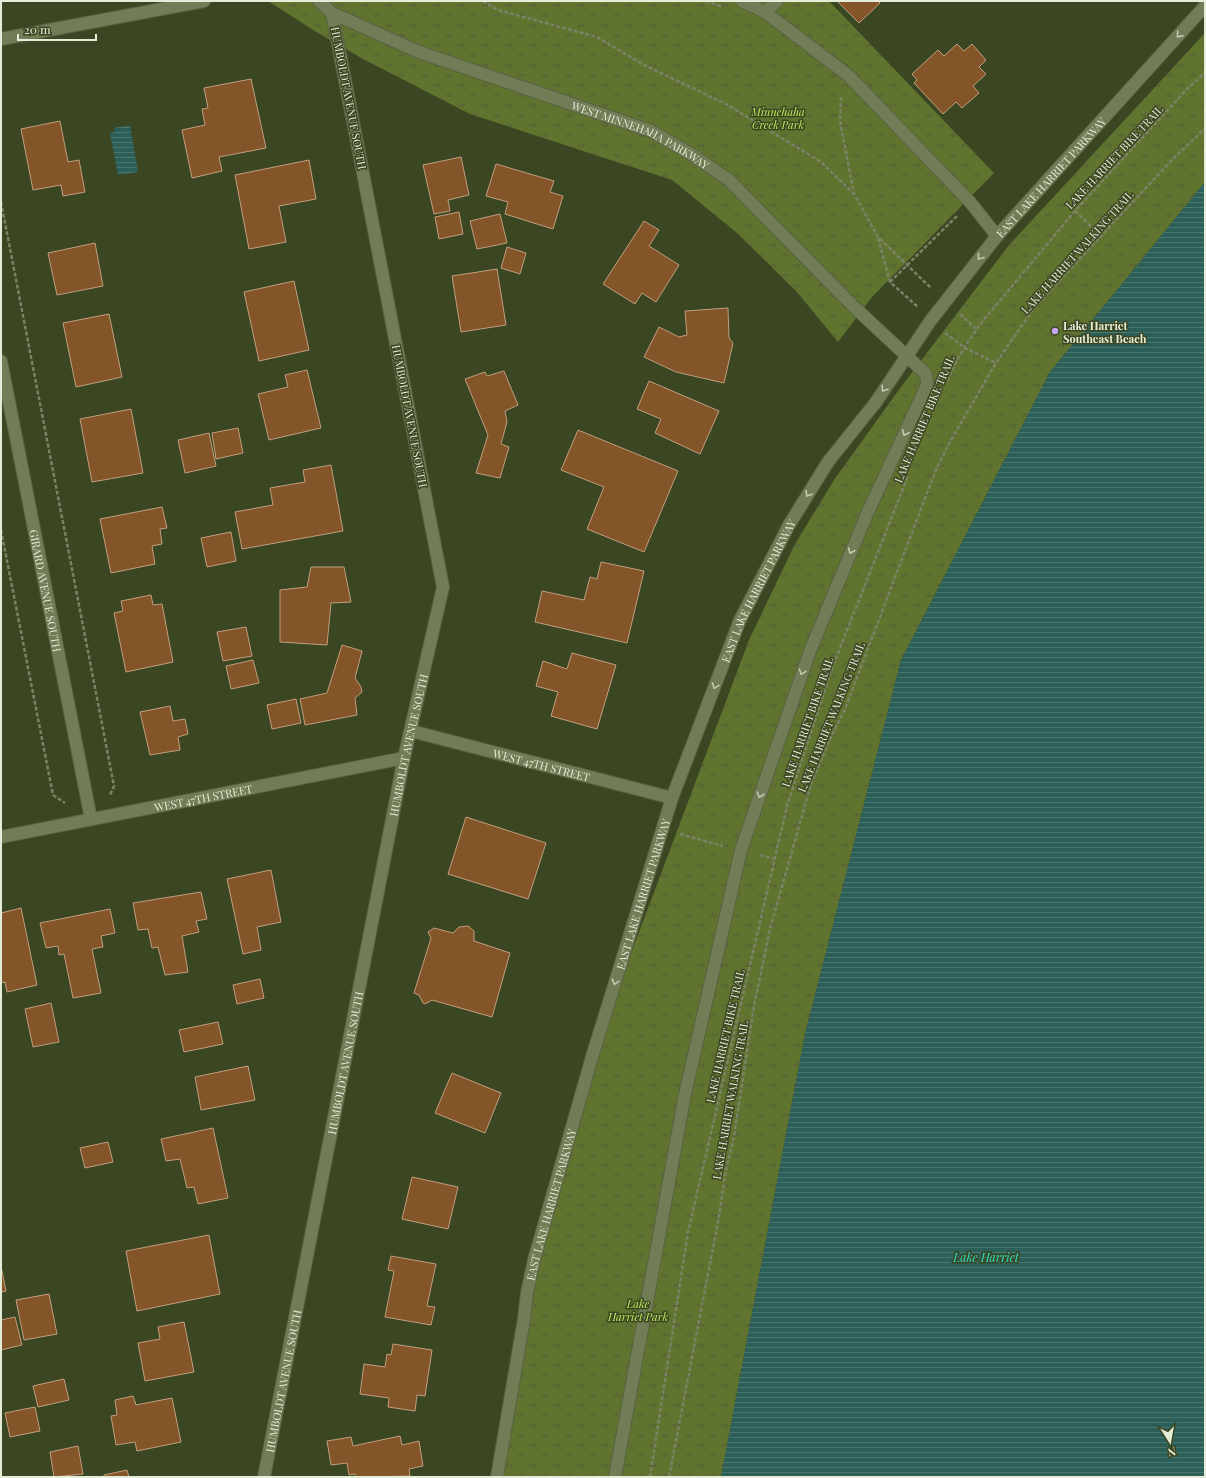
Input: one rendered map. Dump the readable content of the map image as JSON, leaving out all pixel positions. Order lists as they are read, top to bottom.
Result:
{
  "streets": {
    "street": [
      "HUMBOLDT AVENUE SOUTH",
      "WEST MINNEHAHA PARKWAY",
      "EAST LAKE HARRIET PARKWAY",
      "GIRARD AVENUE SOUTH",
      "WEST 47TH STREET"
    ],
    "path": ["LAKE HARRIET BIKE TRAIL", "LAKE HARRIET WALKING TRAIL"]
  },
  "crossings": [
    ["HUMBOLDT AVENUE SOUTH", "WEST MINNEHAHA PARKWAY"],
    ["HUMBOLDT AVENUE SOUTH", "WEST 47TH STREET"],
    ["WEST MINNEHAHA PARKWAY", "EAST LAKE HARRIET PARKWAY"],
    ["EAST LAKE HARRIET PARKWAY", "WEST 47TH STREET"],
    ["GIRARD AVENUE SOUTH", "WEST 47TH STREET"]
  ],
  "water": ["Lake Harriet"],
  "parks": ["Minnehaha Creek Park", "Lake Harriet Park"],
  "places": ["Lake Harriet Southeast Beach"],
  "scale_bar": "20 m",
  "north": "bottom"
}
